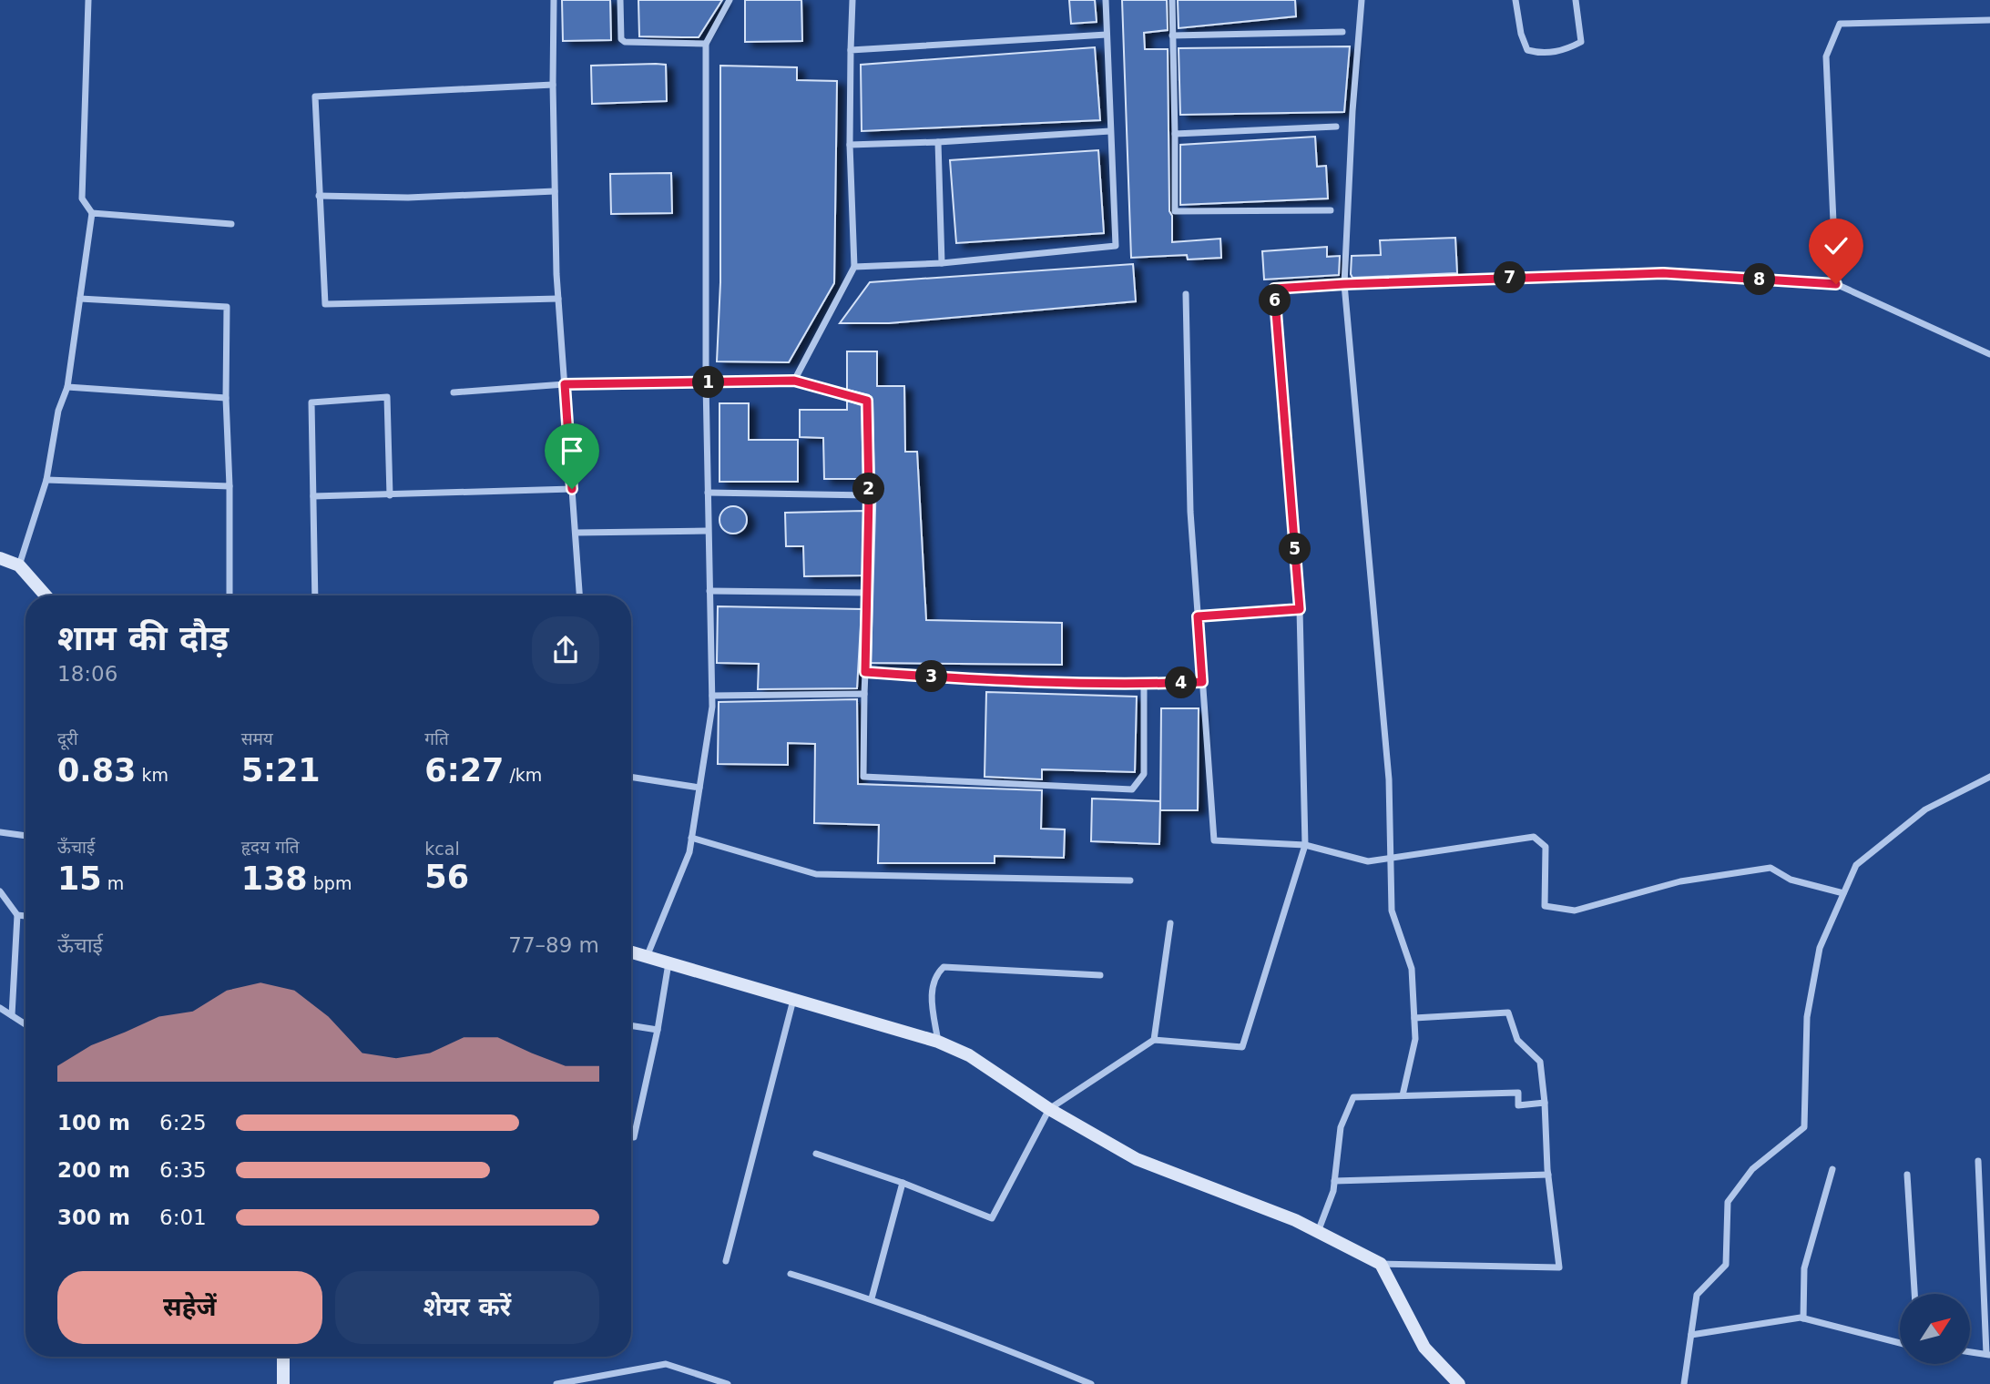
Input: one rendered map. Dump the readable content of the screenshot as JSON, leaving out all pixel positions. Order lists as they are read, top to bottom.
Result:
{
  "north": "top right",
  "page": {
    "pins": [
      "7",
      "8",
      "6",
      "1",
      "2",
      "5",
      "3",
      "4"
    ],
    "heading": ["शाम की दौड़", "18:06"],
    "stats": [
      ["दूरी", "0.83 km"],
      ["समय", "5:21"],
      ["गति", "6:27 /km"],
      ["ऊँचाई", "15 m"],
      ["हृदय गति", "138 bpm"],
      ["kcal", "56"]
    ],
    "chart": ["ऊँचाई", "77–89 m"],
    "list": [
      {
        "name": "100 m",
        "note": "6:25"
      },
      {
        "name": "200 m",
        "note": "6:35"
      },
      {
        "name": "300 m",
        "note": "6:01"
      }
    ],
    "buttons": ["सहेजें", "शेयर करें"]
  }
}
